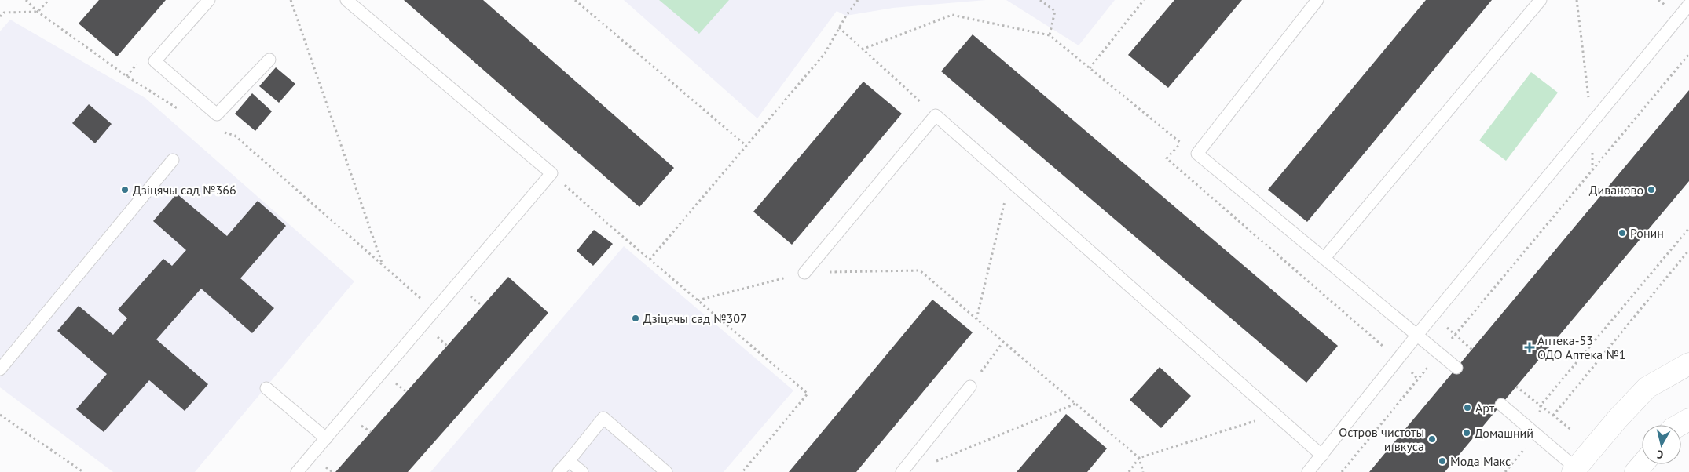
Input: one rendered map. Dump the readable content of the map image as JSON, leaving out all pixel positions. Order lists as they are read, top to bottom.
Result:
{
  "places": {
    "other": [
      "Дзіцячы сад №366",
      "Диваново",
      "Ронин",
      "Дзіцячы сад №307",
      "Арт",
      "Домашний",
      "Остров чистоты и вкуса",
      "Мода Макс"
    ],
    "health": ["Аптека-53 ОДО Аптека №1"]
  },
  "north": "bottom"
}
